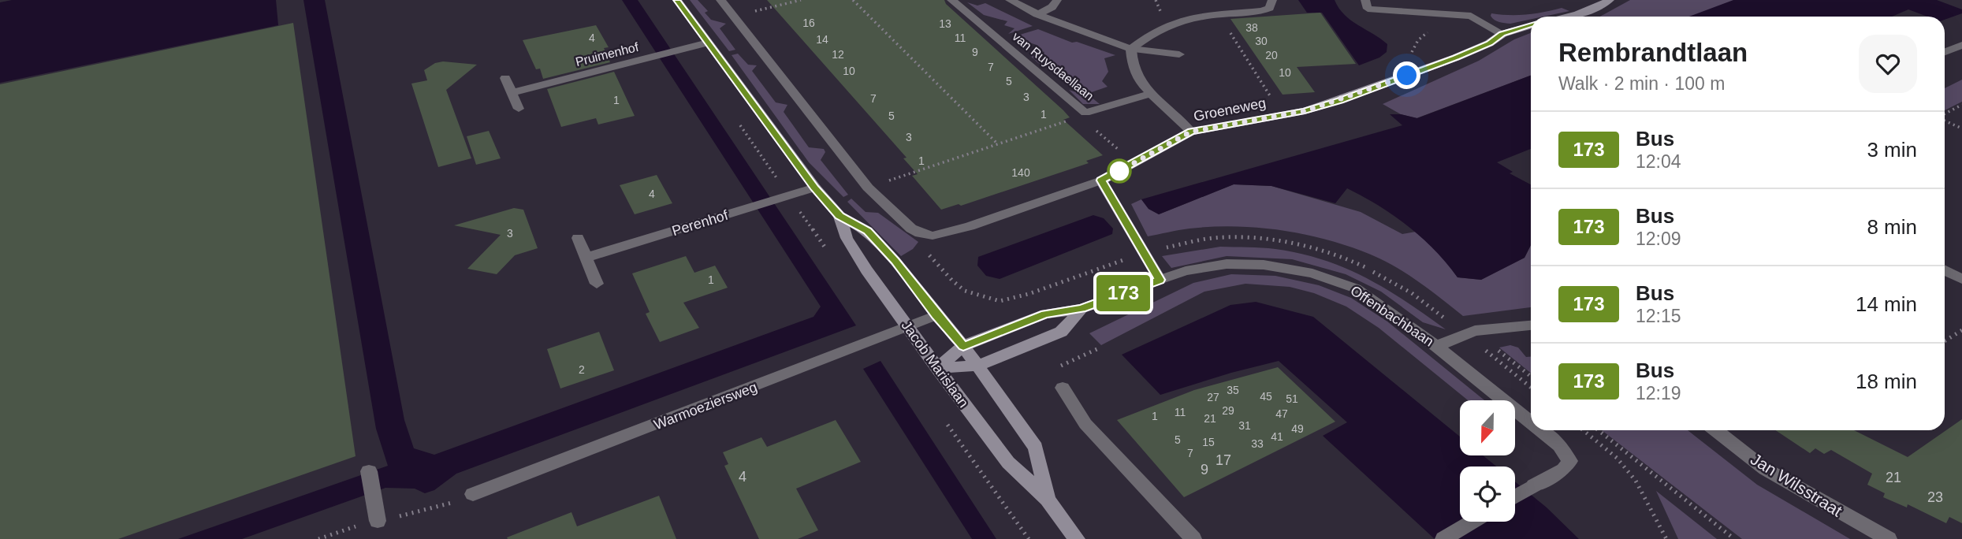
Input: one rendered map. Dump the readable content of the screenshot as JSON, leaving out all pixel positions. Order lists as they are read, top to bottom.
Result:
{
  "streets": {
    "main road": ["Groeneweg", "Offenbachbaan", "Jacob Marislaan"],
    "street": [
      "Pruimenhof",
      "van Ruysdaellaan",
      "Perenhof",
      "Warmoeziersweg",
      "Jan Wilsstraat"
    ]
  },
  "crossings": [
    ["Pruimenhof", "Jacob Marislaan"],
    ["Perenhof", "Jacob Marislaan"],
    ["Offenbachbaan", "Jacob Marislaan"],
    ["Jacob Marislaan", "Warmoeziersweg"]
  ],
  "lines": ["bus line 173"],
  "house_numbers": [
    "16",
    "13",
    "38",
    "4",
    "11",
    "14",
    "30",
    "9",
    "12",
    "20",
    "7",
    "10",
    "10",
    "5",
    "3",
    "7",
    "1",
    "1",
    "5",
    "3",
    "1",
    "140",
    "4",
    "3",
    "1",
    "2",
    "35",
    "45",
    "27",
    "51",
    "29",
    "11",
    "47",
    "1",
    "21",
    "31",
    "49",
    "41",
    "5",
    "15",
    "33",
    "7",
    "17",
    "9",
    "4",
    "21",
    "23"
  ],
  "north": "bottom",
  "page": {
    "on_map": "173",
    "heading": ["Rembrandtlaan", "Walk · 2 min · 100 m"],
    "list": [
      {
        "mark": "173",
        "name": "Bus",
        "note": "12:04",
        "value": "3 min"
      },
      {
        "mark": "173",
        "name": "Bus",
        "note": "12:09",
        "value": "8 min"
      },
      {
        "mark": "173",
        "name": "Bus",
        "note": "12:15",
        "value": "14 min"
      },
      {
        "mark": "173",
        "name": "Bus",
        "note": "12:19",
        "value": "18 min"
      }
    ]
  }
}
